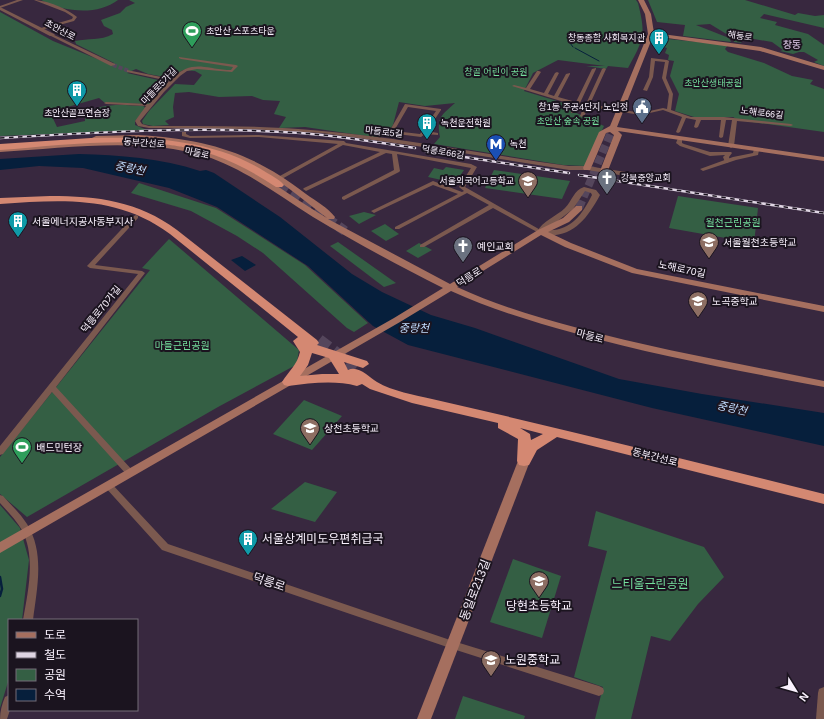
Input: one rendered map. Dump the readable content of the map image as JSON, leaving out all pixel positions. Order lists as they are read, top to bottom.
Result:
{
  "streets": {
    "highway": ["동부간선로"],
    "main road": [
      "해등로",
      "마들로",
      "노해로70길",
      "덕릉로",
      "동일로213길"
    ],
    "street": [
      "초안산로",
      "마들로5가길",
      "노해로66길",
      "마들로5길",
      "덕릉로66길",
      "덕릉로70가길"
    ]
  },
  "crossings": [
    ["마들로5가길", "마들로5길"],
    ["마들로5가길", "덕릉로66길"],
    ["마들로5길", "덕릉로66길"],
    ["동부간선로", "마들로"],
    ["마들로", "덕릉로"],
    ["노해로70길", "덕릉로"],
    ["덕릉로", "동일로213길"]
  ],
  "districts": ["창동"],
  "water": ["중랑천"],
  "parks": [
    "창골 어린이 공원",
    "초안산생태공원",
    "초안산 숲속 공원",
    "월천근린공원",
    "마들근린공원",
    "느티울근린공원"
  ],
  "places": {
    "sports": ["초안산 스포츠타운", "배드민턴장"],
    "building": [
      "창동종합 사회복지관",
      "초안산골프연습장",
      "녹천운전학원",
      "서울에너지공사동부지사",
      "서울상계미도우편취급국"
    ],
    "public building": ["창1동 주공4단지 노인정"],
    "metro station": ["녹천"],
    "church": ["강북중앙교회", "예인교회"],
    "school or university": [
      "서울외국어고등학교",
      "서울월천초등학교",
      "노곡중학교",
      "상천초등학교",
      "당현초등학교",
      "노원중학교"
    ]
  },
  "legend": [
    "도로",
    "철도",
    "공원",
    "수역"
  ],
  "north": "bottom right"
}
